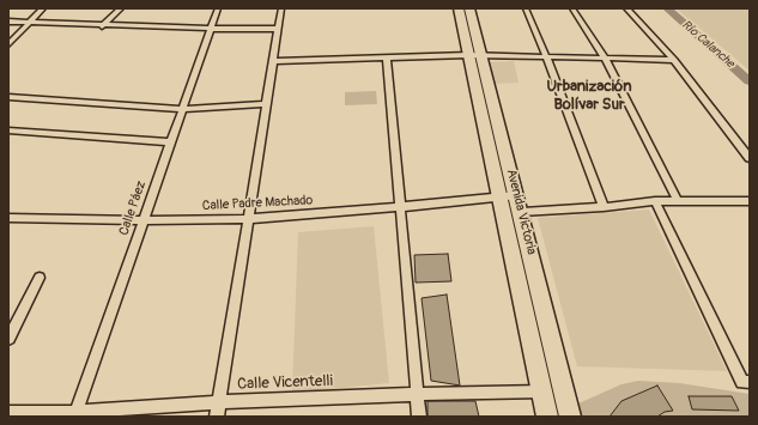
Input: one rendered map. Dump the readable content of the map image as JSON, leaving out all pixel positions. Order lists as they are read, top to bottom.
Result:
{
  "streets": {
    "main road": ["Avenida Victoria"],
    "street": ["Calle Padre Machado", "Calle Páez", "Calle Vicentelli"]
  },
  "crossings": [
    ["Calle Padre Machado", "Calle Páez"],
    ["Calle Padre Machado", "Avenida Victoria"],
    ["Calle Páez", "Calle Vicentelli"],
    ["Avenida Victoria", "Calle Vicentelli"]
  ],
  "districts": ["Urbanización Bolívar Sur"],
  "water": ["Río Calanche"]
}
